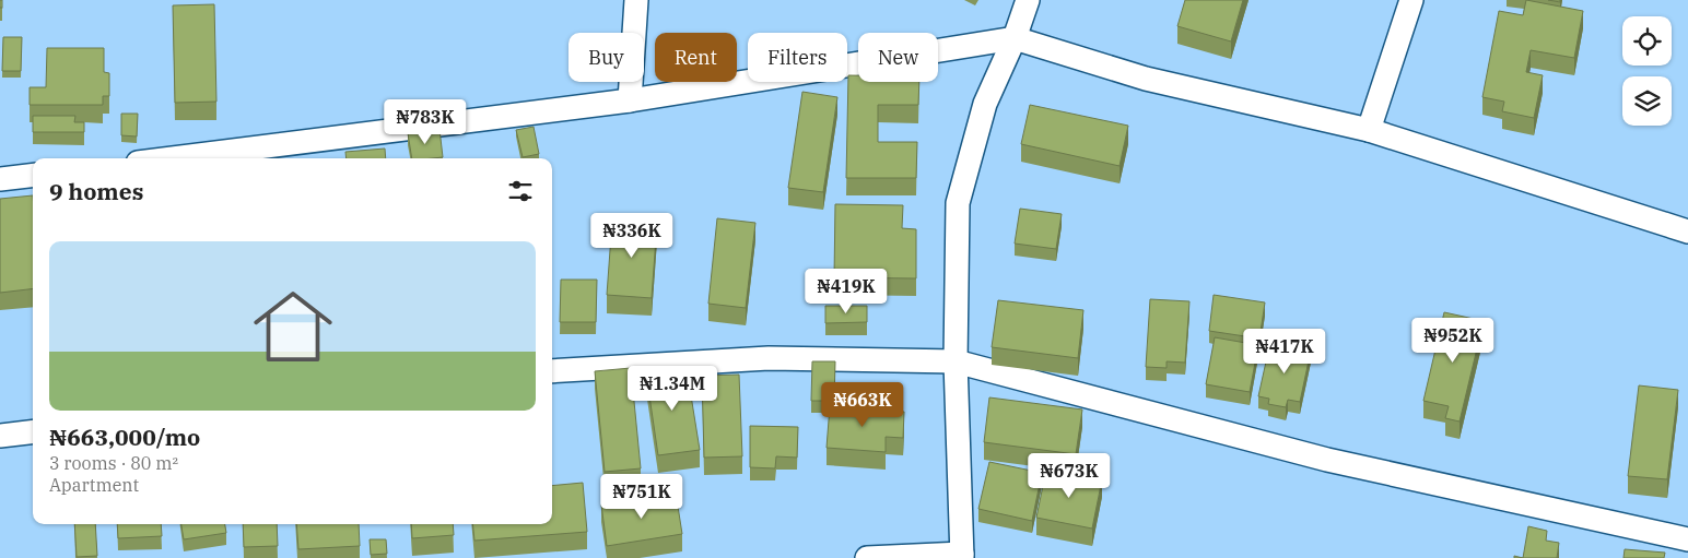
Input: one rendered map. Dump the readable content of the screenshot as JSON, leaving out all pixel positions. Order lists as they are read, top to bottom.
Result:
{
  "page": {
    "chip": [
      "Buy",
      "Rent",
      "Filters",
      "New"
    ],
    "price": [
      "₦783K",
      "₦336K",
      "₦419K",
      "₦952K",
      "₦417K",
      "₦1.34M",
      "₦663K",
      "₦673K",
      "₦751K"
    ],
    "heading": "9 homes",
    "list": [
      {
        "name": "₦663,000/mo",
        "note": "3 rooms · 80 m² · Apartment"
      }
    ]
  }
}
